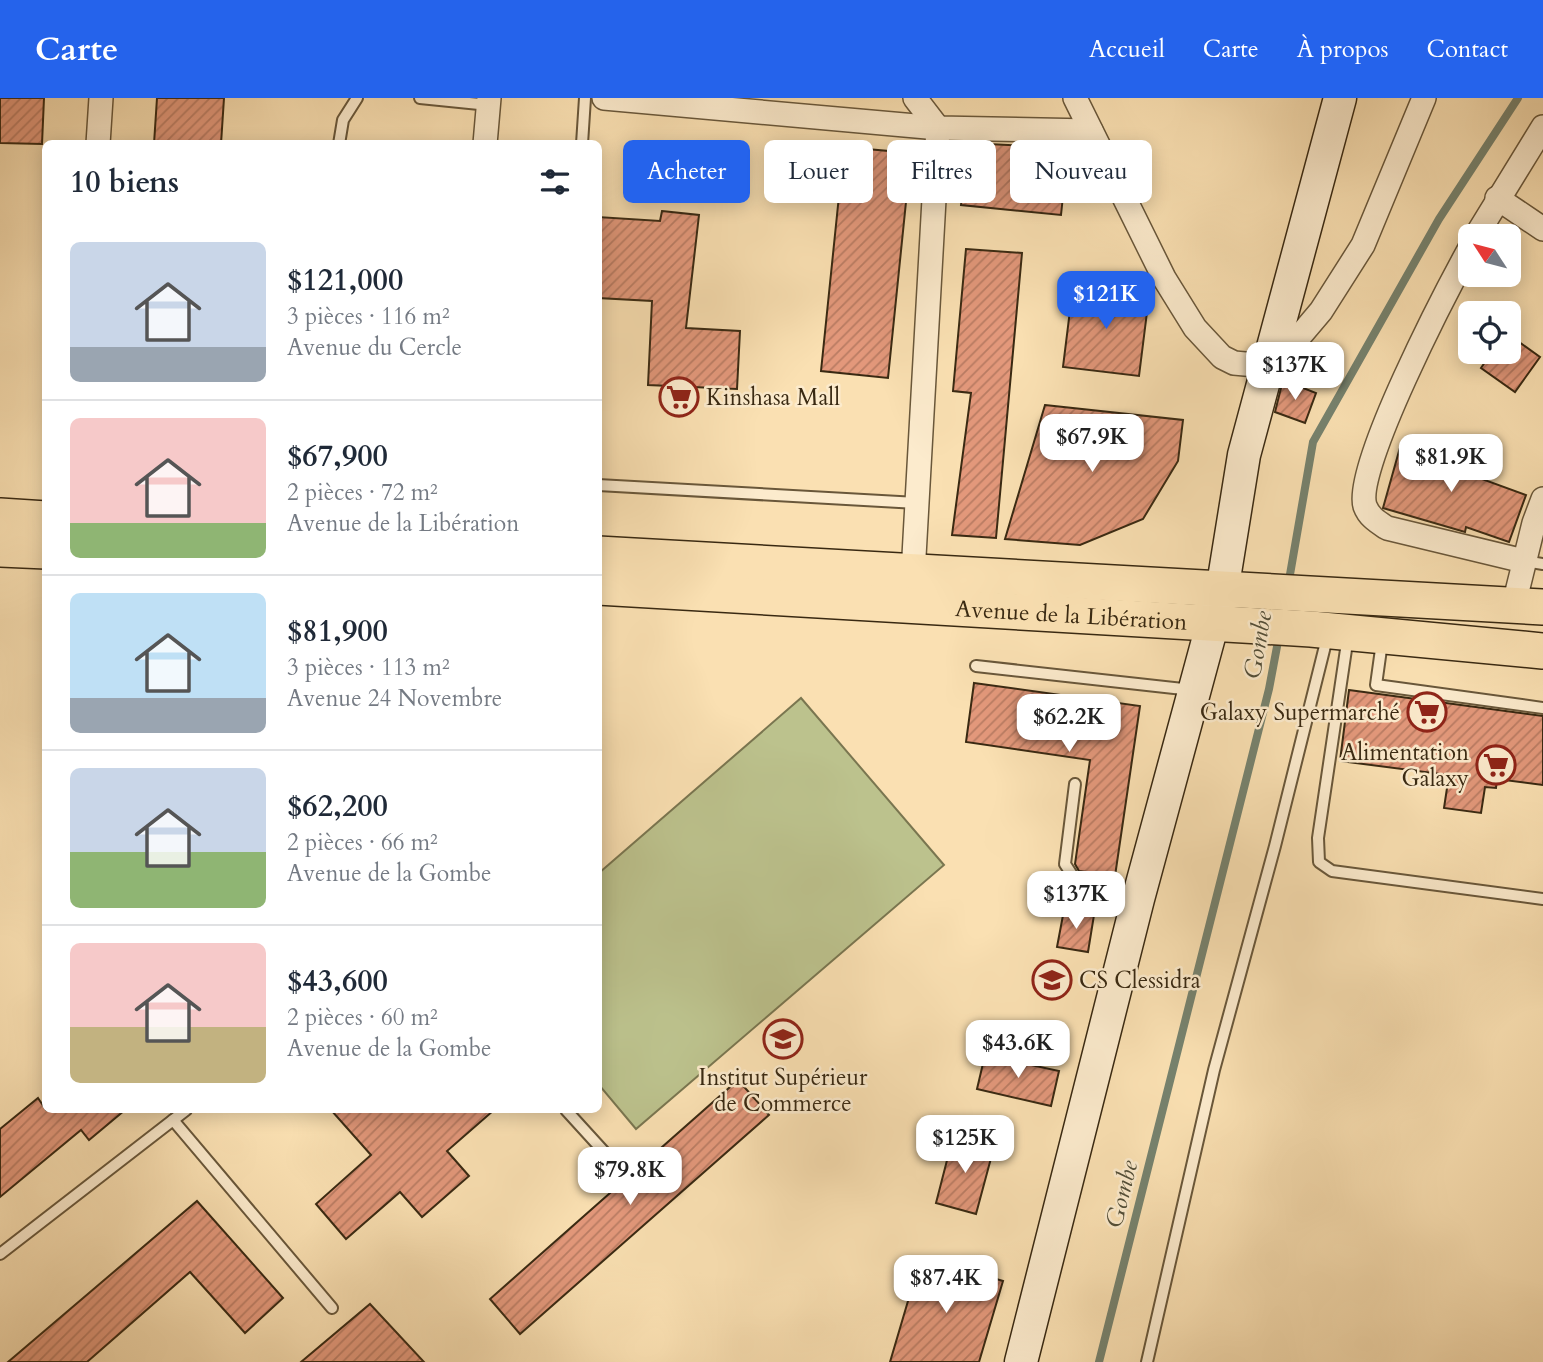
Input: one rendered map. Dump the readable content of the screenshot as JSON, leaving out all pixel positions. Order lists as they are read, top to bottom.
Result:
{
  "streets": {
    "main road": ["Avenue de la Libération"]
  },
  "water": ["Gombe"],
  "places": {
    "supermarket": ["Kinshasa Mall", "Galaxy Supermarché", "Alimentation Galaxy"],
    "school or university": ["CS Clessidra", "Institut Supérieur de Commerce"]
  },
  "north": "top left",
  "page": {
    "header": "Carte",
    "nav": [
      "Accueil",
      "Carte",
      "À propos",
      "Contact"
    ],
    "chip": [
      "Acheter",
      "Louer",
      "Filtres",
      "Nouveau"
    ],
    "heading": "10 biens",
    "list": [
      {
        "name": "$121,000",
        "note": "3 pièces · 116 m² · Avenue du Cercle"
      },
      {
        "name": "$67,900",
        "note": "2 pièces · 72 m² · Avenue de la Libération"
      },
      {
        "name": "$81,900",
        "note": "3 pièces · 113 m² · Avenue 24 Novembre"
      },
      {
        "name": "$62,200",
        "note": "2 pièces · 66 m² · Avenue de la Gombe"
      },
      {
        "name": "$43,600",
        "note": "2 pièces · 60 m² · Avenue de la Gombe"
      }
    ],
    "price": [
      "$121K",
      "$137K",
      "$67.9K",
      "$81.9K",
      "$62.2K",
      "$137K",
      "$43.6K",
      "$125K",
      "$79.8K",
      "$87.4K"
    ]
  }
}
